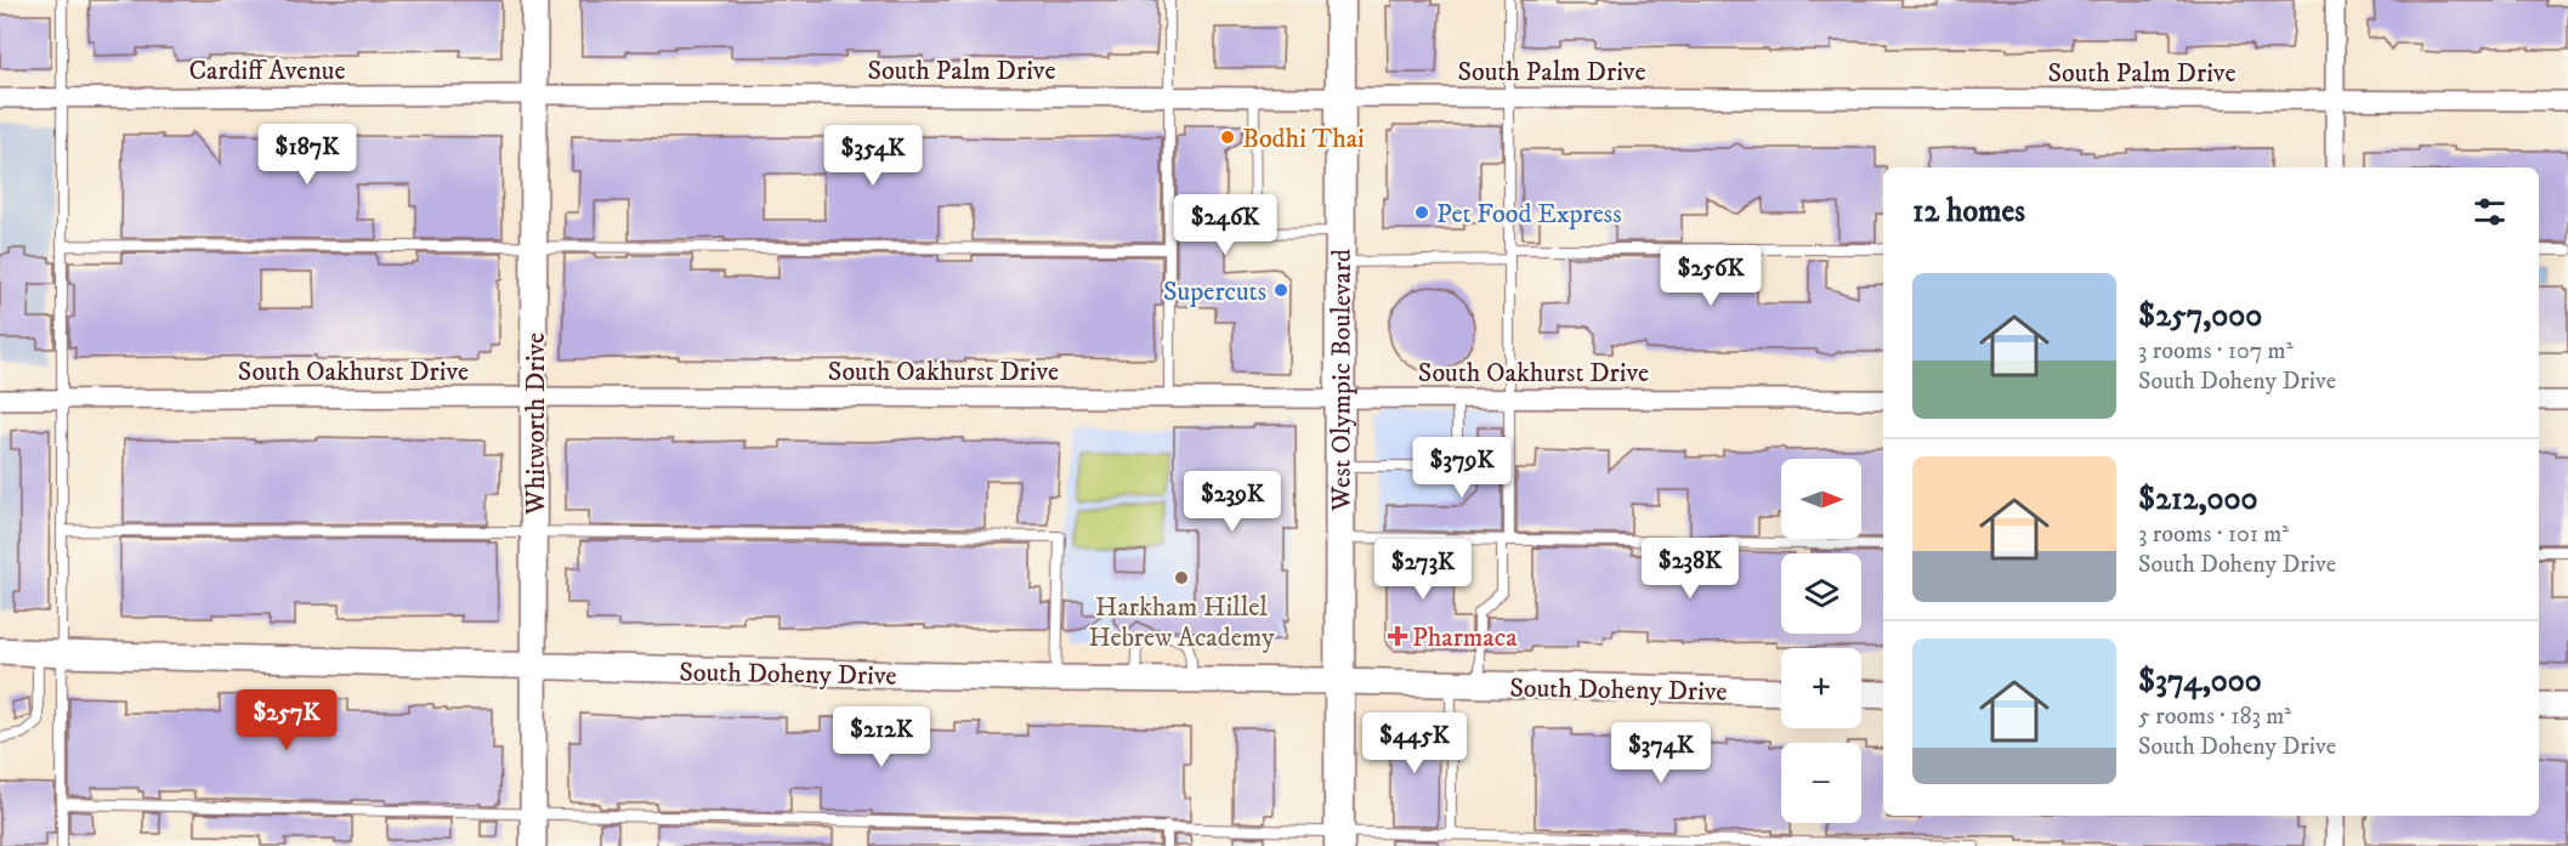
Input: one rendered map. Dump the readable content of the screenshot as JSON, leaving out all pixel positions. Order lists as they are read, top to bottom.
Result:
{
  "streets": {
    "main road": ["West Olympic Boulevard"],
    "street": [
      "Cardiff Avenue",
      "South Palm Drive",
      "South Oakhurst Drive",
      "Whitworth Drive",
      "South Doheny Drive"
    ]
  },
  "crossings": [
    ["Cardiff Avenue", "South Palm Drive"],
    ["Cardiff Avenue", "Whitworth Drive"],
    ["South Palm Drive", "West Olympic Boulevard"],
    ["South Palm Drive", "Whitworth Drive"],
    ["South Oakhurst Drive", "West Olympic Boulevard"],
    ["South Oakhurst Drive", "Whitworth Drive"],
    ["West Olympic Boulevard", "South Doheny Drive"],
    ["Whitworth Drive", "South Doheny Drive"]
  ],
  "places": {
    "other": [
      "Bodhi Thai",
      "Pet Food Express",
      "Supercuts",
      "Harkham Hillel Hebrew Academy"
    ],
    "health": ["Pharmaca"]
  },
  "north": "right",
  "page": {
    "price": [
      "$187K",
      "$354K",
      "$246K",
      "$256K",
      "$379K",
      "$239K",
      "$238K",
      "$273K",
      "$257K",
      "$212K",
      "$445K",
      "$374K"
    ],
    "heading": "12 homes",
    "list": [
      {
        "name": "$257,000",
        "note": "3 rooms · 107 m² · South Doheny Drive"
      },
      {
        "name": "$212,000",
        "note": "3 rooms · 101 m² · South Doheny Drive"
      },
      {
        "name": "$374,000",
        "note": "5 rooms · 183 m² · South Doheny Drive"
      }
    ],
    "map_buttons": ["+", "−"]
  }
}
